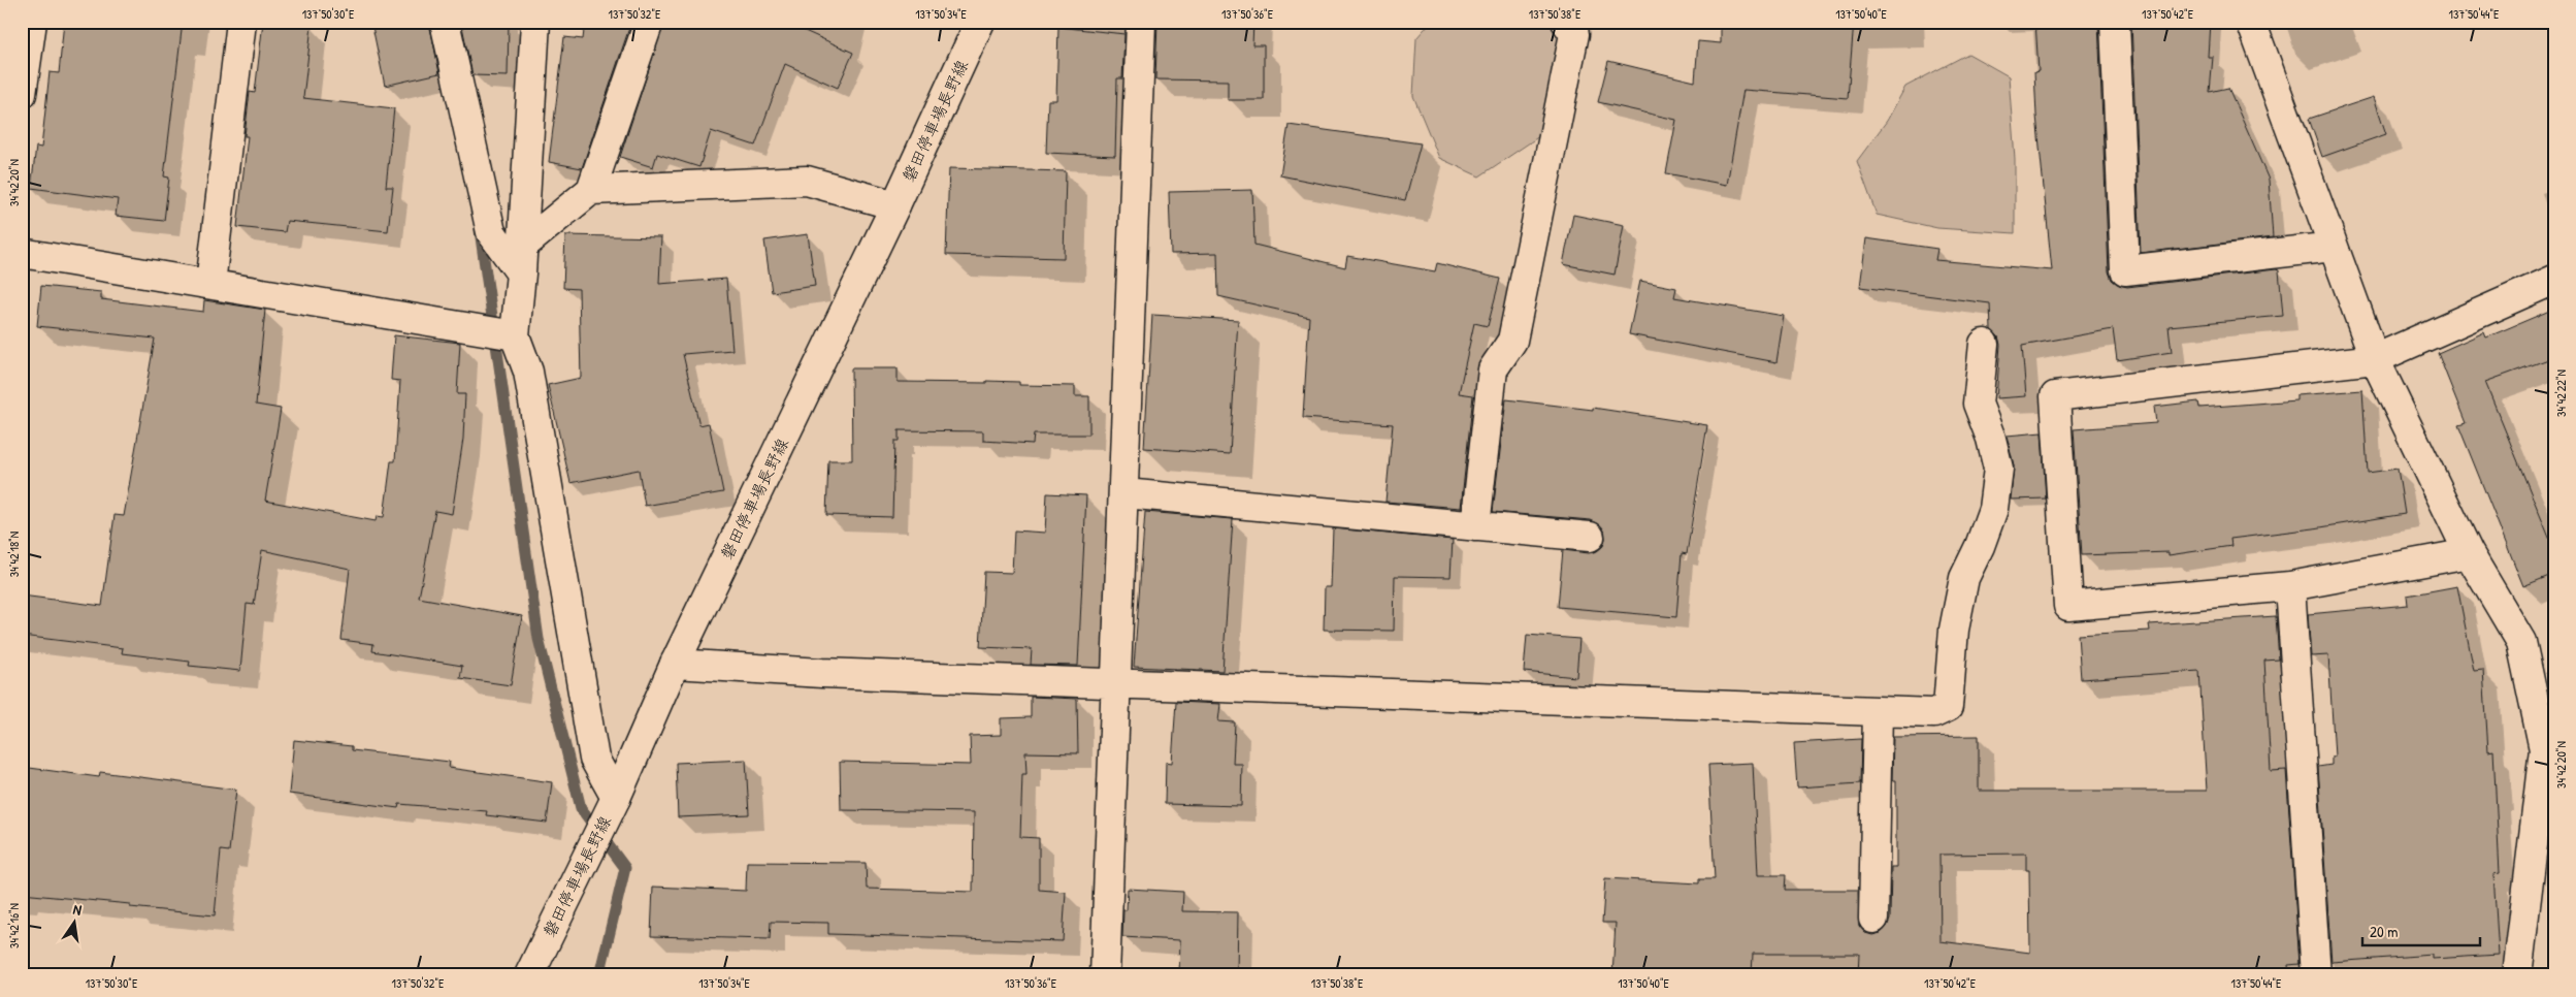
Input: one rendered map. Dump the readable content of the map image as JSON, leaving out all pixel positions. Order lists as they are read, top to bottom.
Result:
{
  "streets": {
    "street": ["磐田停車場長野線"]
  },
  "scale_bar": "20 m",
  "north": "top",
  "coordinates": [
    "137°50'30\"E",
    "137°50'32\"E",
    "137°50'34\"E",
    "137°50'36\"E",
    "137°50'38\"E",
    "137°50'40\"E",
    "137°50'42\"E",
    "137°50'44\"E",
    "34°42'20\"N",
    "34°42'22\"N",
    "34°42'18\"N",
    "34°42'16\"N"
  ]
}
